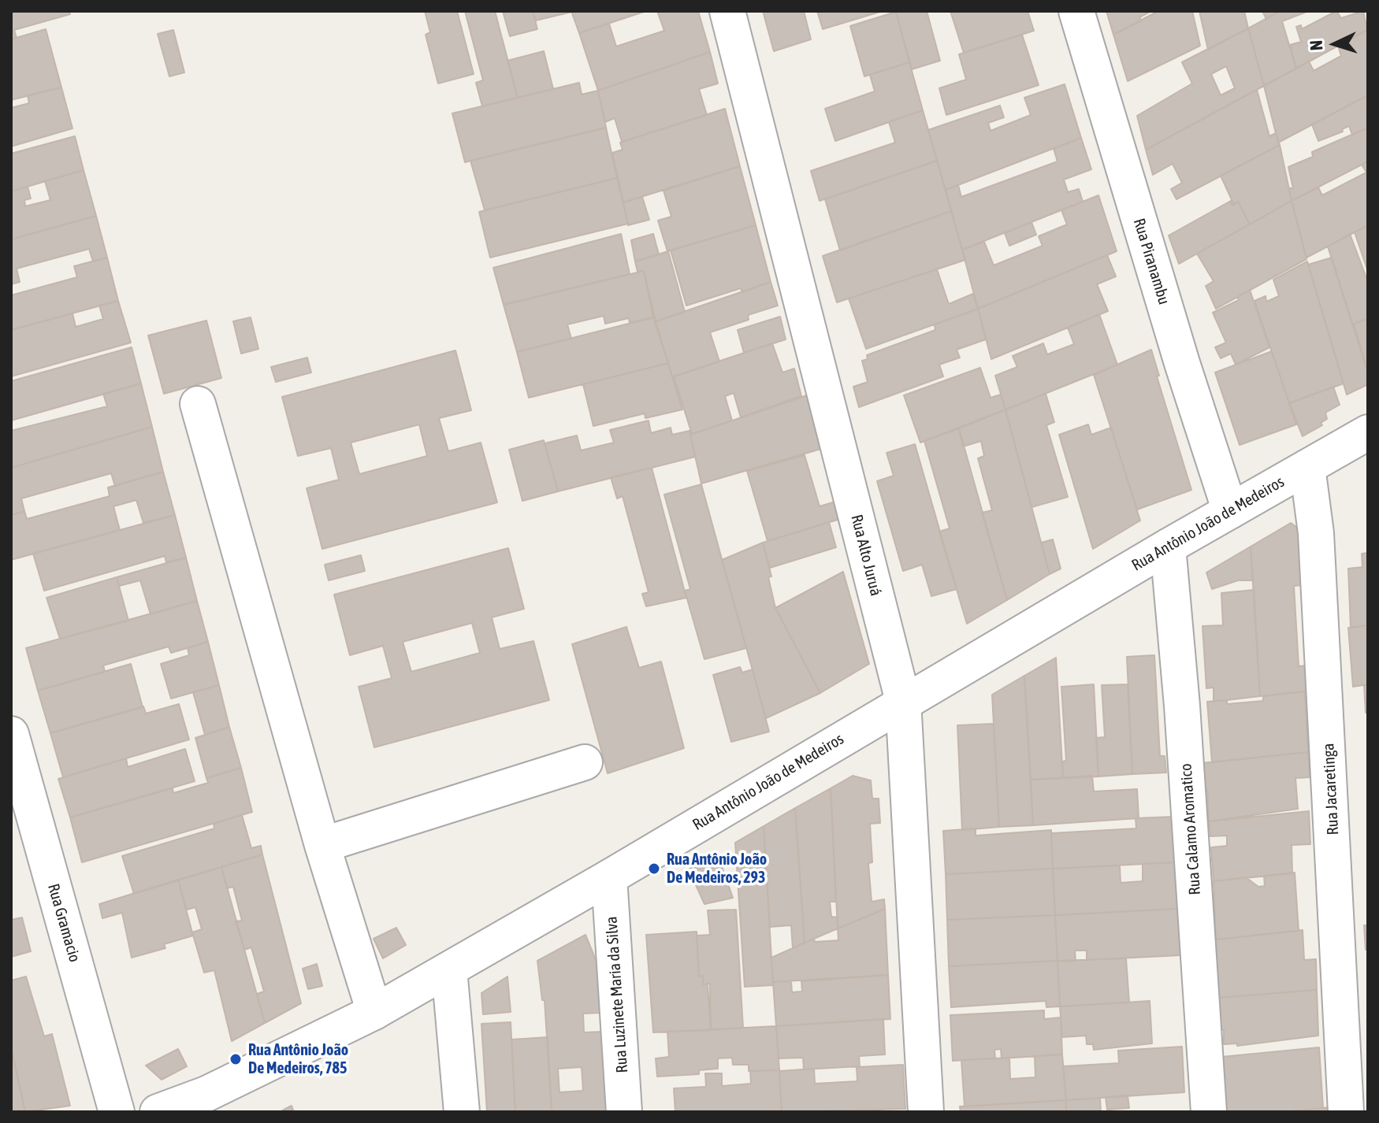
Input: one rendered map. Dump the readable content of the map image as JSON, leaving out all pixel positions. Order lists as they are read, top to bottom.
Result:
{
  "streets": {
    "street": [
      "Rua Piranambu",
      "Rua Antônio João de Medeiros",
      "Rua Alto Juruá",
      "Rua Jacaretinga",
      "Rua Calamo Aromatico",
      "Rua Gramacio",
      "Rua Luzinete Maria da Silva"
    ]
  },
  "crossings": [
    ["Rua Piranambu", "Rua Antônio João de Medeiros"],
    ["Rua Antônio João de Medeiros", "Rua Alto Juruá"],
    ["Rua Antônio João de Medeiros", "Rua Jacaretinga"],
    ["Rua Antônio João de Medeiros", "Rua Calamo Aromatico"],
    ["Rua Antônio João de Medeiros", "Rua Luzinete Maria da Silva"]
  ],
  "places": ["Rua Antônio João De Medeiros, 293", "Rua Antônio João De Medeiros, 785"],
  "north": "left"
}
